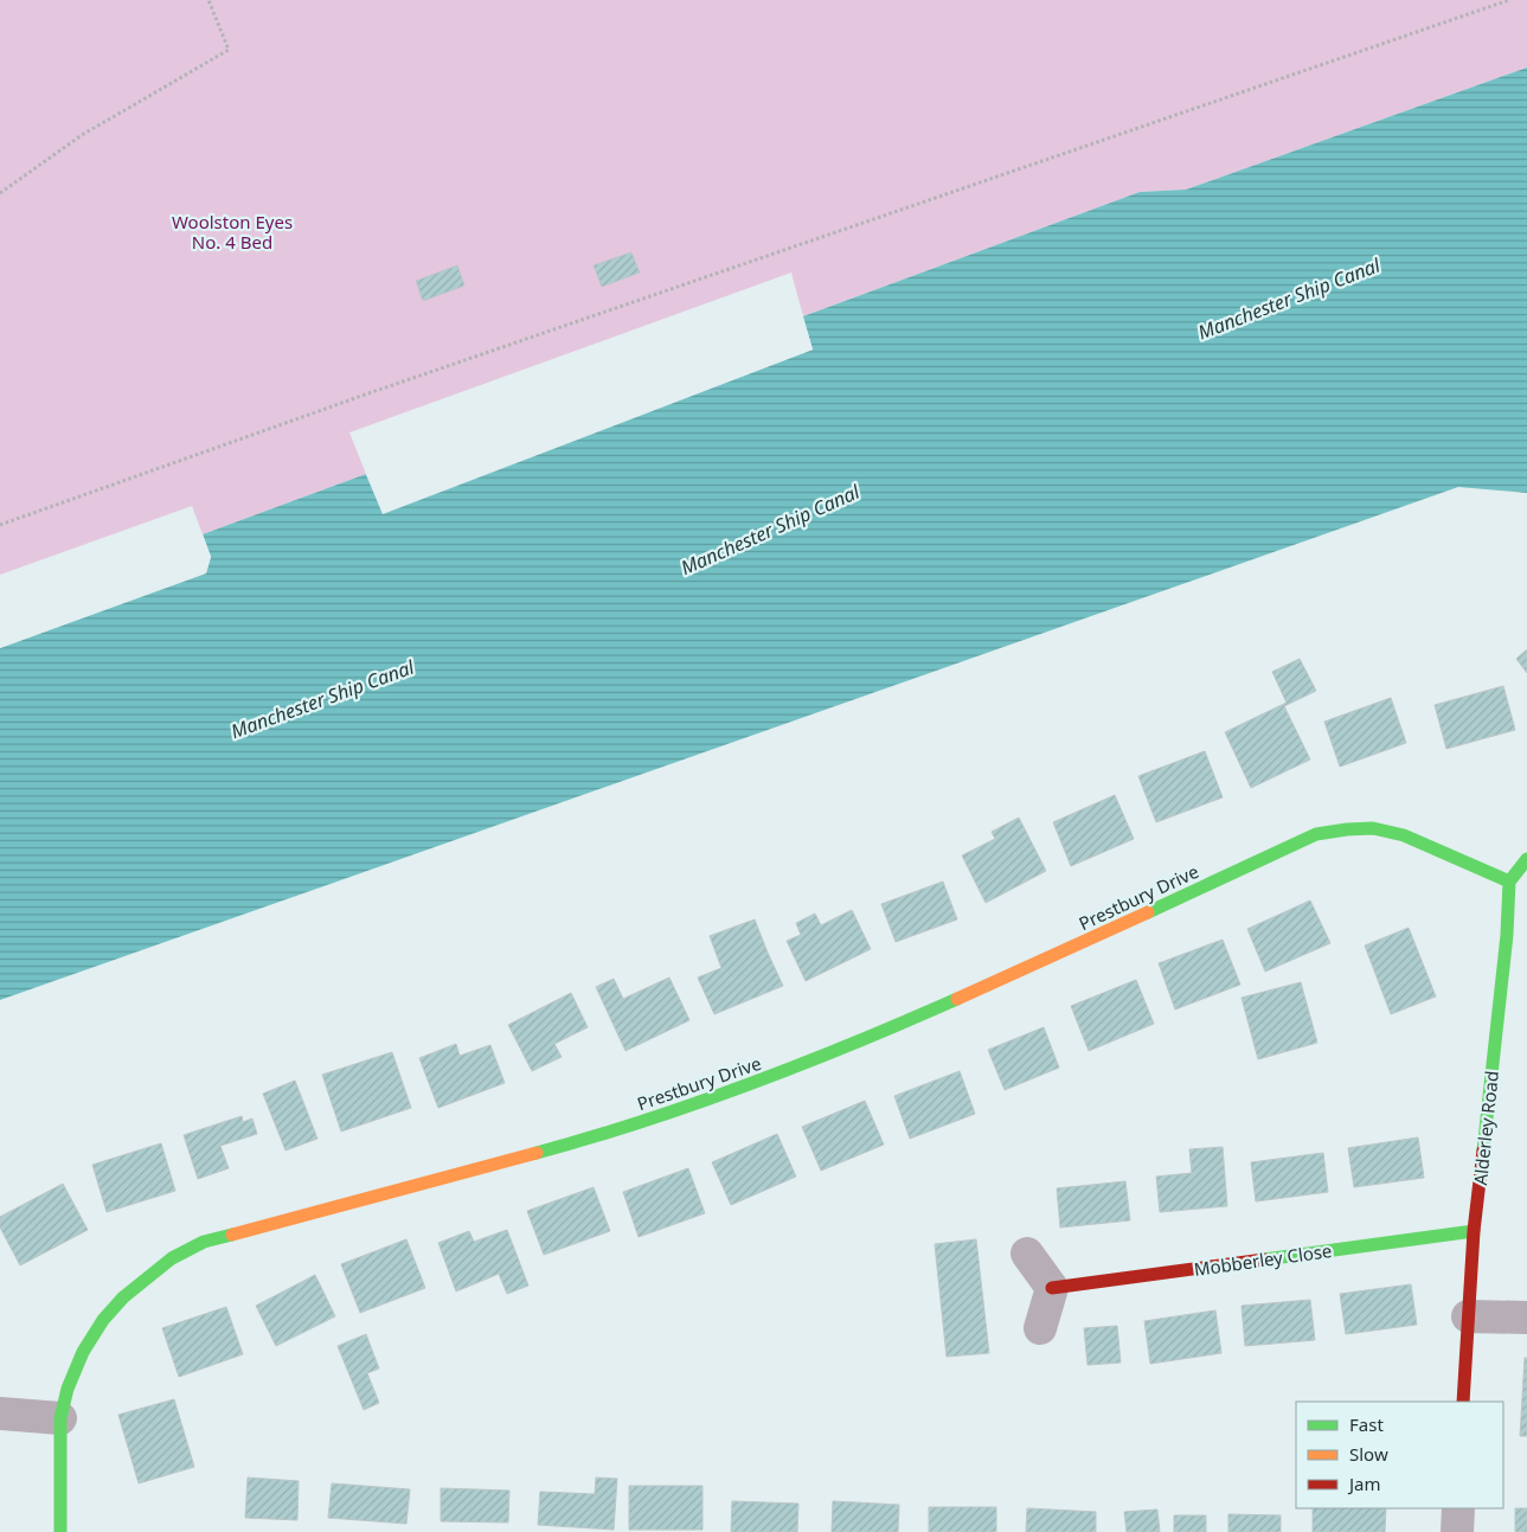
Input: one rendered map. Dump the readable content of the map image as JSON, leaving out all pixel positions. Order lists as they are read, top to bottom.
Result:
{
  "streets": {
    "street": ["Prestbury Drive", "Alderley Road", "Mobberley Close"]
  },
  "crossings": [
    ["Prestbury Drive", "Alderley Road"],
    ["Alderley Road", "Mobberley Close"]
  ],
  "water": ["Manchester Ship Canal"],
  "parks": ["Woolston Eyes No. 4 Bed"],
  "legend": ["Fast", "Slow", "Jam"]
}
